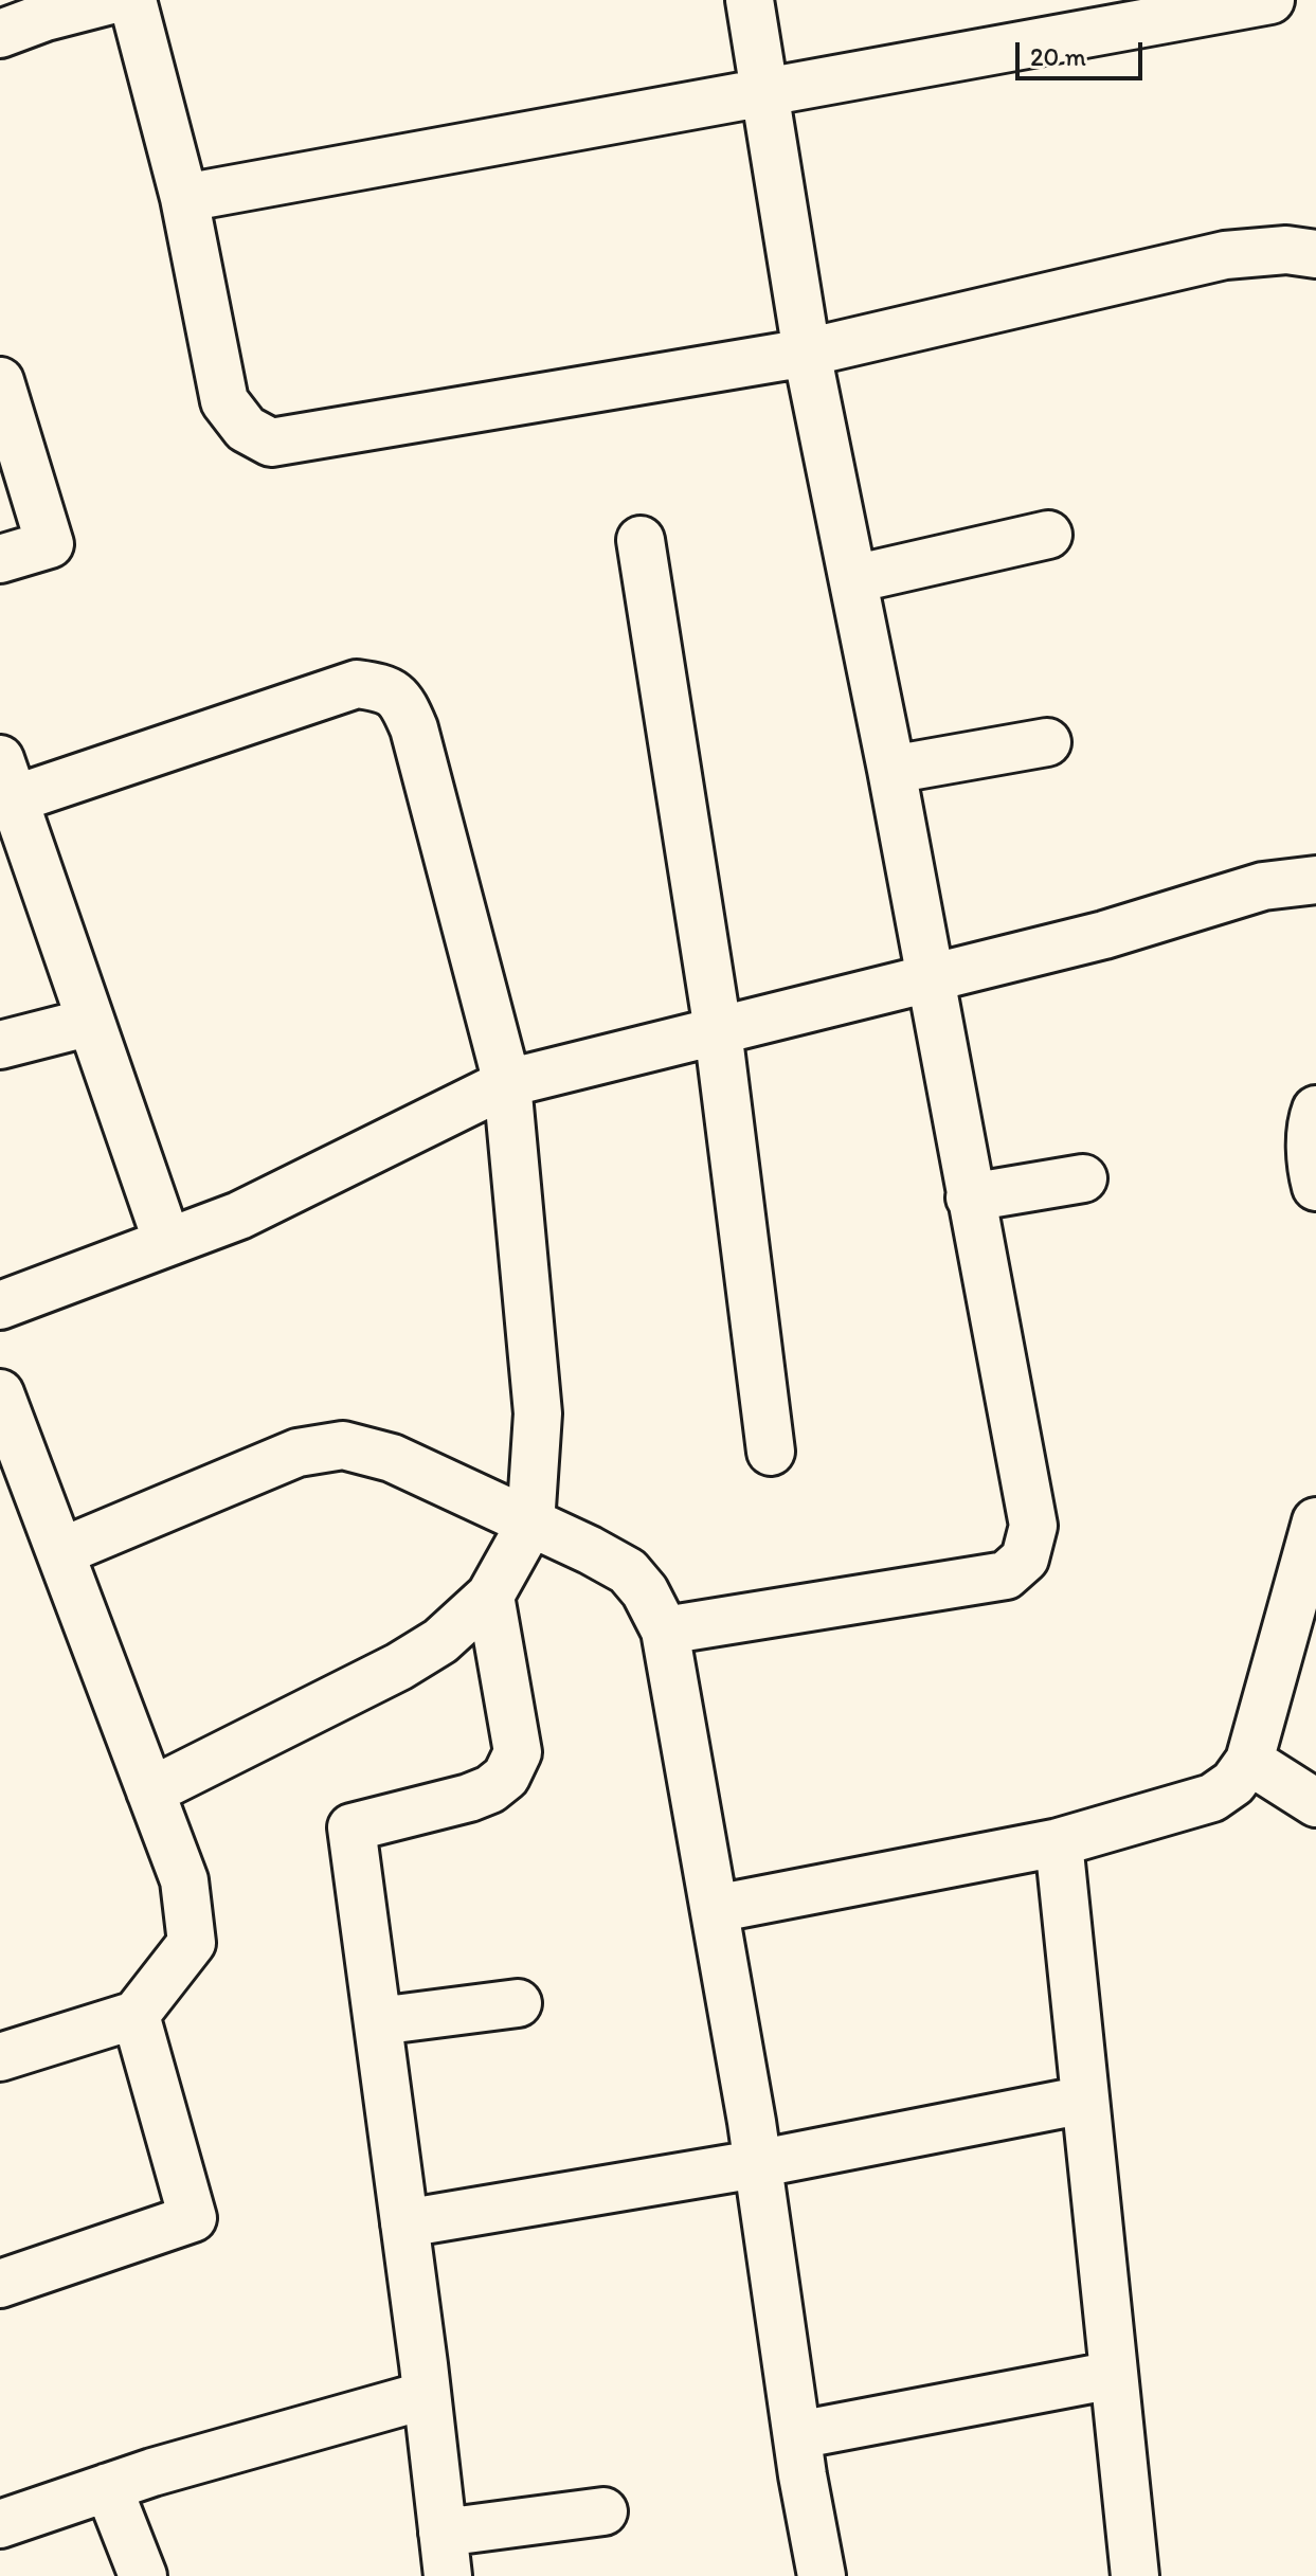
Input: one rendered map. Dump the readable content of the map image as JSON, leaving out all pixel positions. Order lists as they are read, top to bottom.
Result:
{
  "scale_bar": "20 m"
}
